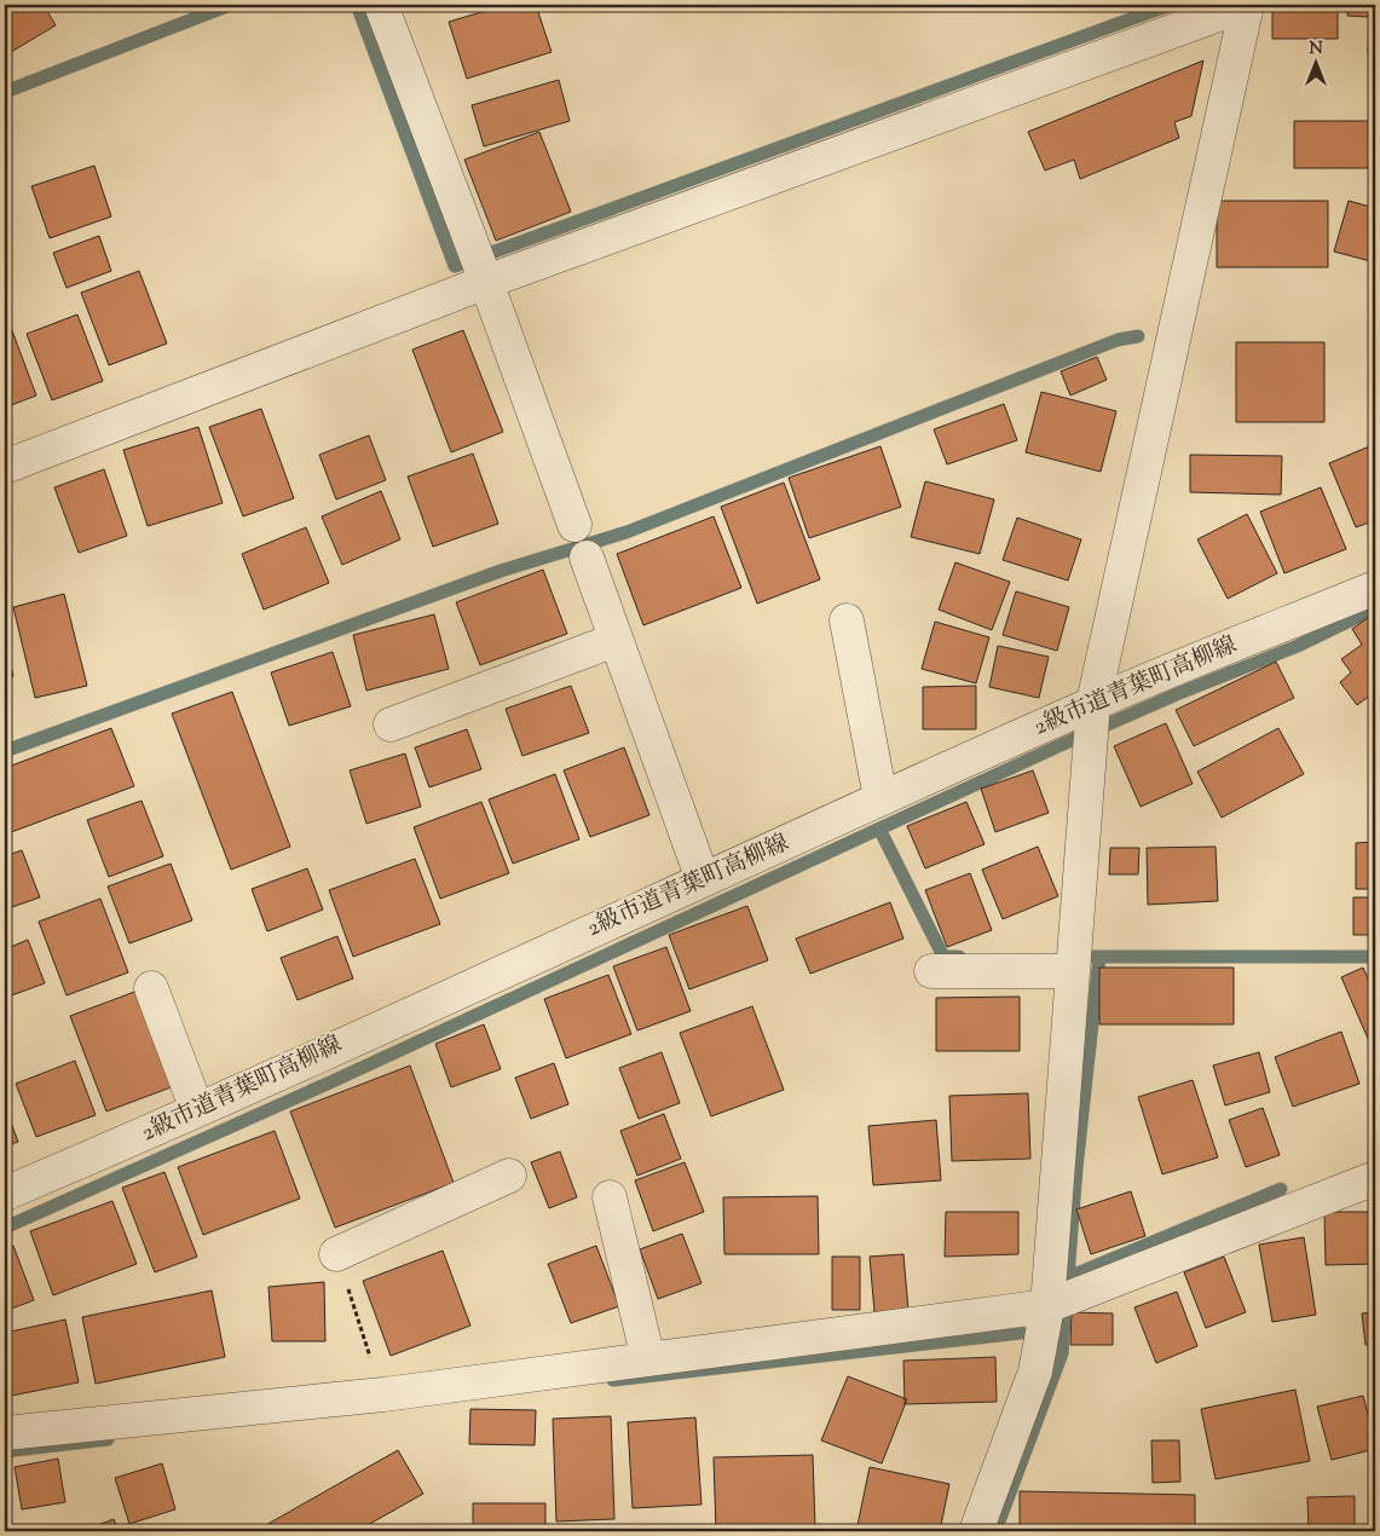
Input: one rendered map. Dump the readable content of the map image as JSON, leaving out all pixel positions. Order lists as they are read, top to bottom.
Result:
{
  "streets": {
    "street": ["2級市道青葉町高柳線"]
  },
  "north": "top"
}
